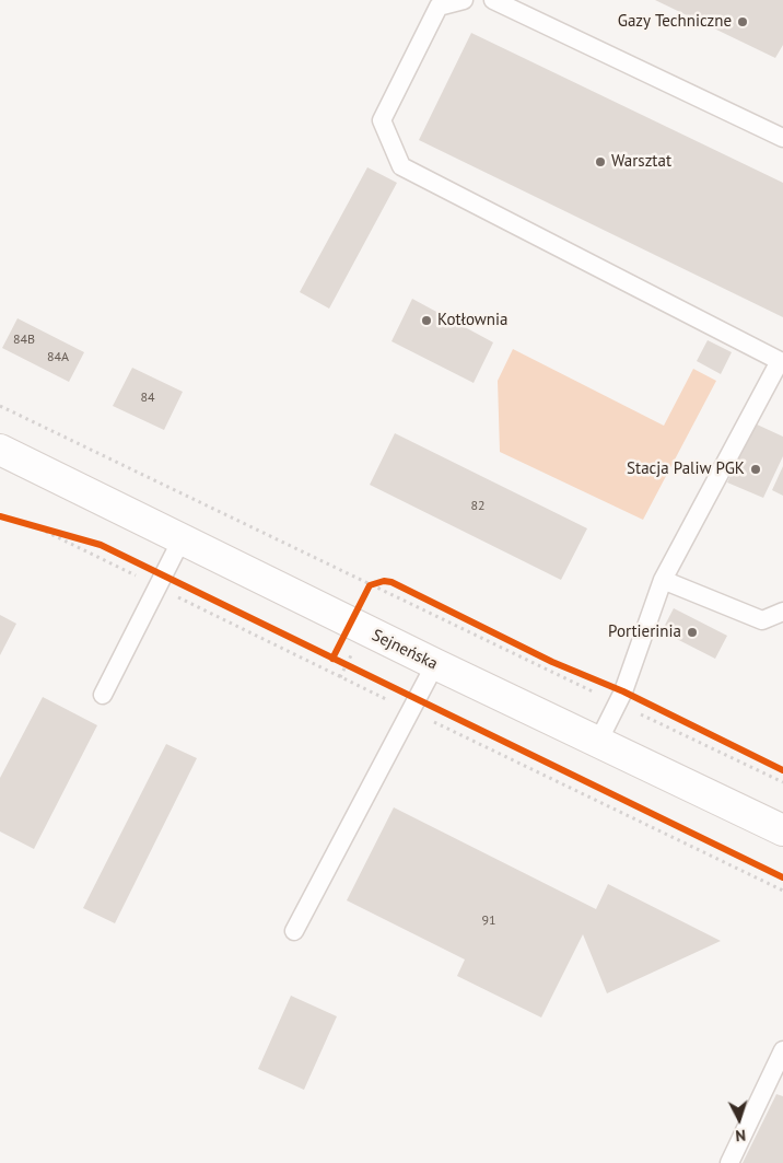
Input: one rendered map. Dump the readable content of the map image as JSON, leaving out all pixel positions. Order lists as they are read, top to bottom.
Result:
{
  "streets": {
    "main road": ["Sejneńska"]
  },
  "places": [
    "Gazy Techniczne",
    "Warsztat",
    "Kotłownia",
    "Stacja Paliw PGK",
    "Portierinia"
  ],
  "house_numbers": [
    "84B",
    "84A",
    "84",
    "82",
    "91"
  ],
  "north": "bottom"
}
